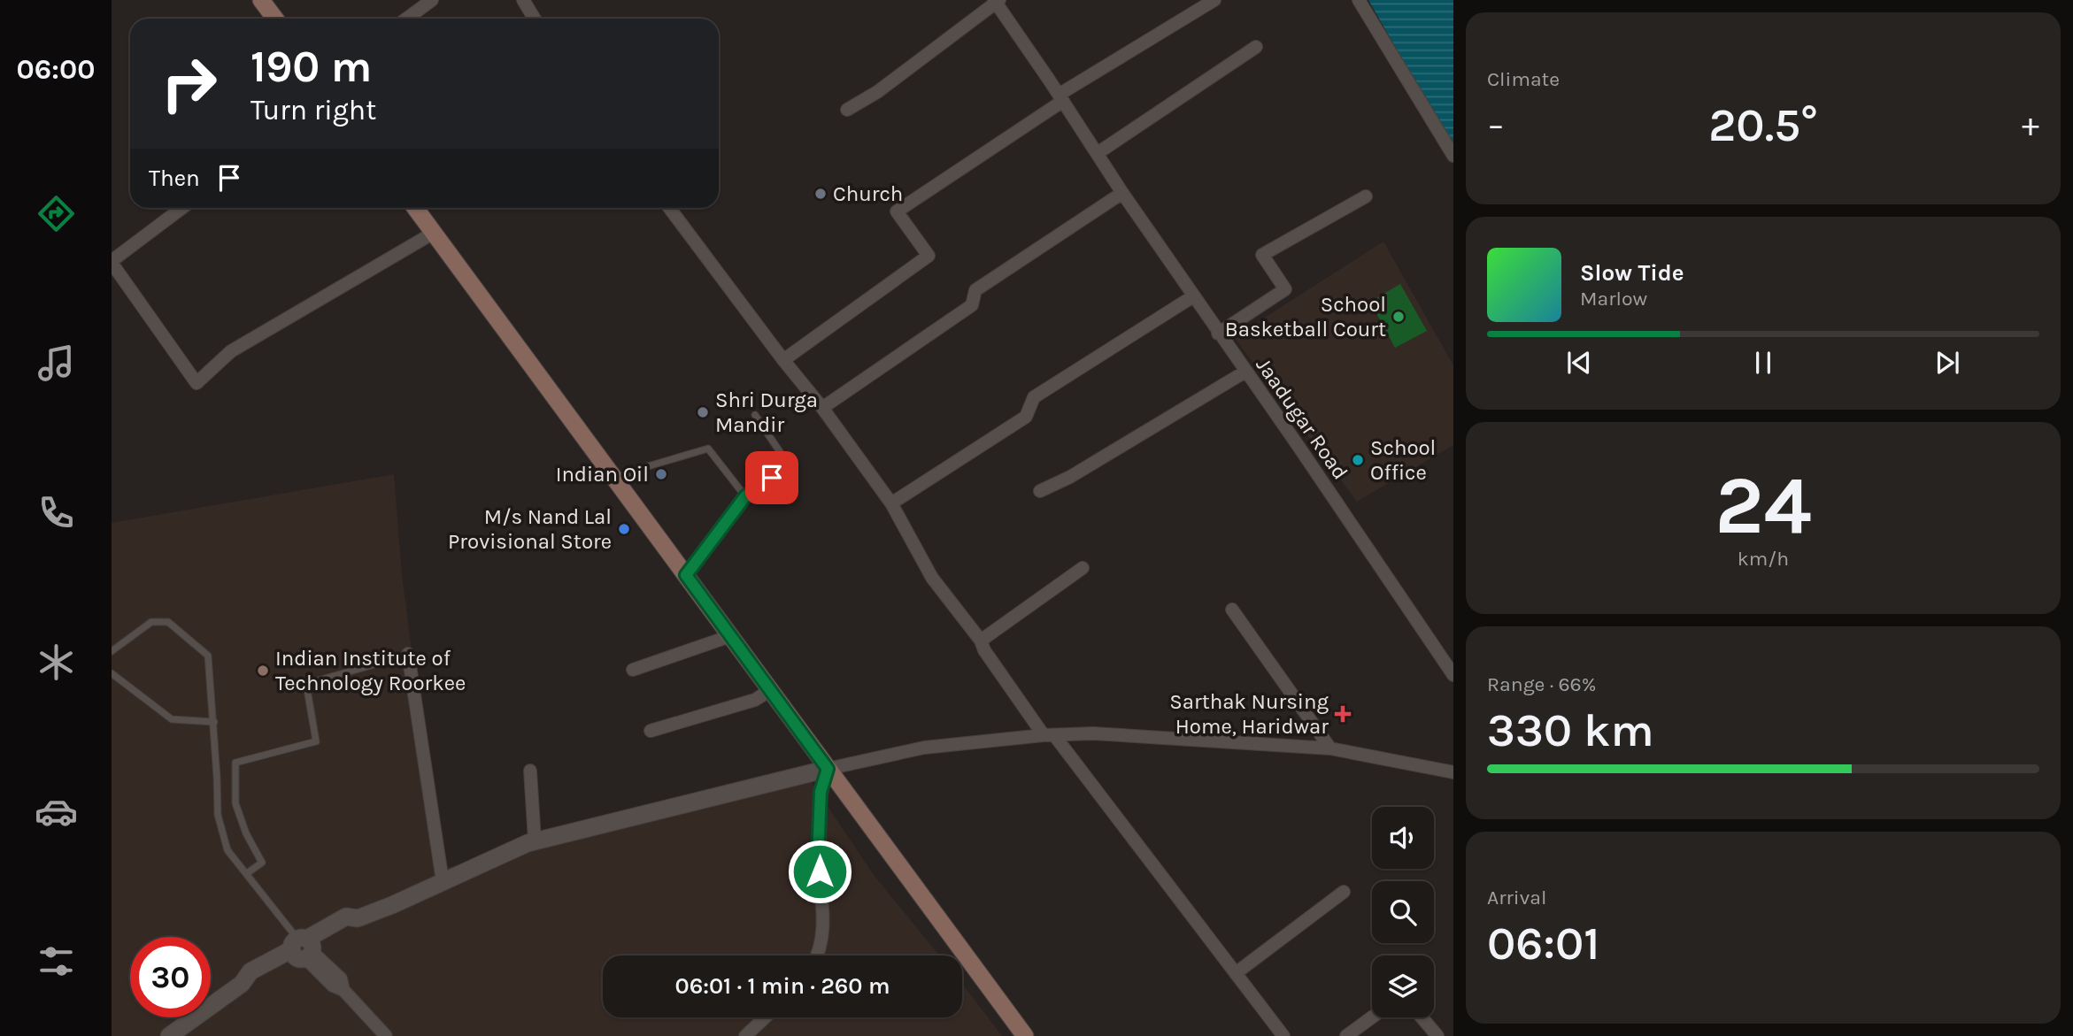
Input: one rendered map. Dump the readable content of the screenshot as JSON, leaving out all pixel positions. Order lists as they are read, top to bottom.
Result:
{
  "streets": {
    "street": ["Jaadugar Road"]
  },
  "places": {
    "other": [
      "Church",
      "School Basketball Court",
      "Shri Durga Mandir",
      "School Office",
      "Indian Oil",
      "M/s Nand Lal Provisional Store",
      "Indian Institute of Technology Roorkee"
    ],
    "health": ["Sarthak Nursing Home, Haridwar"]
  },
  "page": {
    "tabs": "06:00",
    "tile": [
      "Climate",
      ["24", "km/h"],
      ["Range · 66%", "330 km"],
      ["Arrival", "06:01"]
    ],
    "turn": ["190 m", "Turn right"],
    "heat": ["−", "20.5°", "+"],
    "then": "Then",
    "song": ["Slow Tide", "Marlow"],
    "limit": "30",
    "trip": "06:01 · 1 min · 260 m"
  }
}
